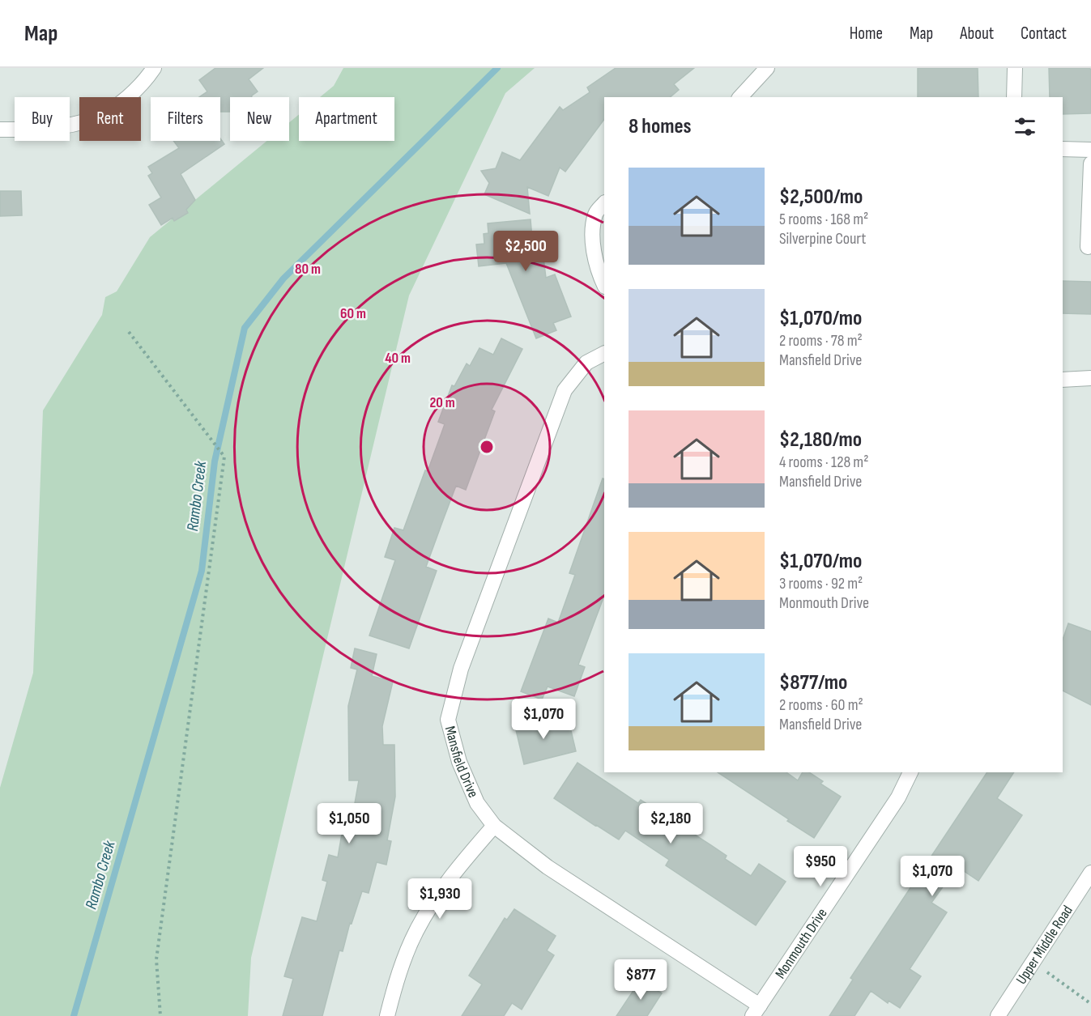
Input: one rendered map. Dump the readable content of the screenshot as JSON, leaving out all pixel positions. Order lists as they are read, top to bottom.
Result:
{
  "streets": {
    "street": ["Mansfield Drive", "Monmouth Drive", "Upper Middle Road"]
  },
  "crossings": [
    ["Mansfield Drive", "Monmouth Drive"]
  ],
  "water": ["Rambo Creek"],
  "page": {
    "header": "Map",
    "nav": [
      "Home",
      "Map",
      "About",
      "Contact"
    ],
    "chip": [
      "Buy",
      "Rent",
      "Filters",
      "New",
      "Apartment"
    ],
    "heading": "8 homes",
    "list": [
      {
        "name": "$2,500/mo",
        "note": "5 rooms · 168 m² · Silverpine Court"
      },
      {
        "name": "$1,070/mo",
        "note": "2 rooms · 78 m² · Mansfield Drive"
      },
      {
        "name": "$2,180/mo",
        "note": "4 rooms · 128 m² · Mansfield Drive"
      },
      {
        "name": "$1,070/mo",
        "note": "3 rooms · 92 m² · Monmouth Drive"
      },
      {
        "name": "$877/mo",
        "note": "2 rooms · 60 m² · Mansfield Drive"
      }
    ],
    "price": [
      "$2,500",
      "$1,070",
      "$1,050",
      "$2,180",
      "$950",
      "$1,070",
      "$1,930",
      "$877"
    ]
  },
  "rings": [
    "80 m",
    "60 m",
    "40 m",
    "20 m"
  ]
}
